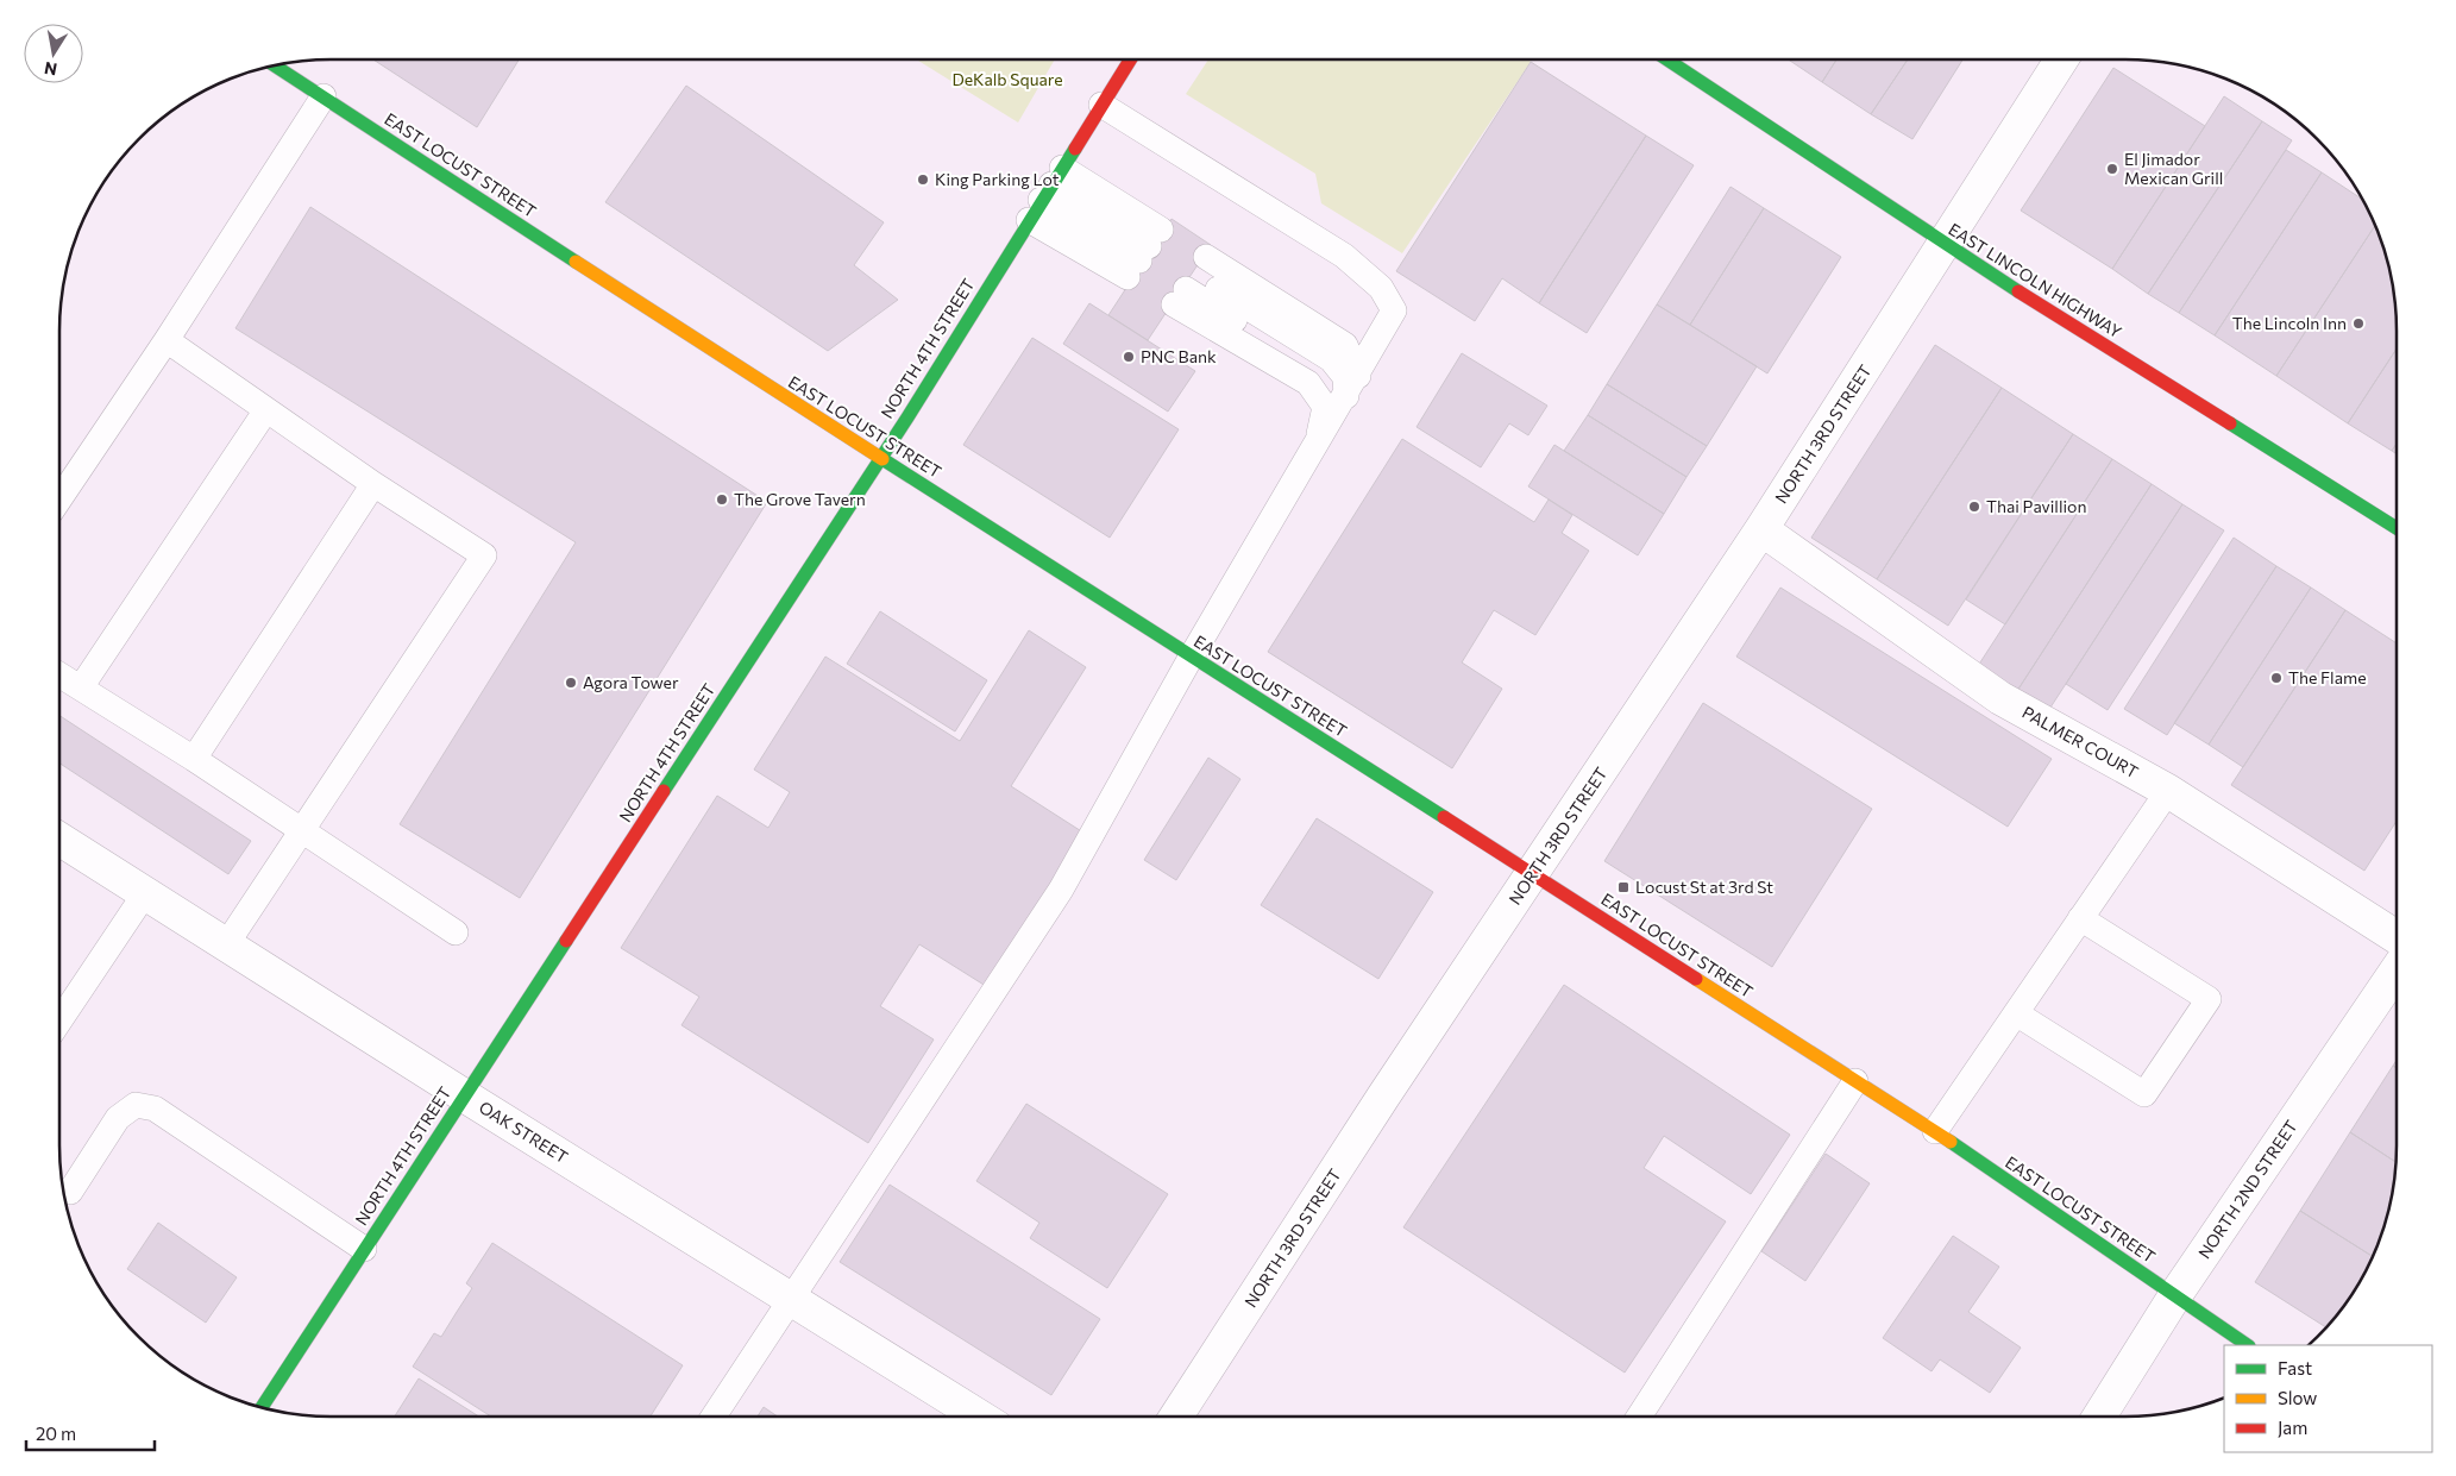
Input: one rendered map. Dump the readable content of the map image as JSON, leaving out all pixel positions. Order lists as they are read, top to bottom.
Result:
{
  "streets": {
    "main road": ["EAST LOCUST STREET", "EAST LINCOLN HIGHWAY", "NORTH 4TH STREET"],
    "street": [
      "NORTH 3RD STREET",
      "PALMER COURT",
      "OAK STREET",
      "NORTH 2ND STREET"
    ]
  },
  "crossings": [
    ["EAST LOCUST STREET", "NORTH 4TH STREET"],
    ["EAST LOCUST STREET", "NORTH 3RD STREET"],
    ["EAST LOCUST STREET", "NORTH 2ND STREET"],
    ["EAST LINCOLN HIGHWAY", "NORTH 3RD STREET"],
    ["NORTH 4TH STREET", "OAK STREET"],
    ["NORTH 3RD STREET", "PALMER COURT"]
  ],
  "parks": ["DeKalb Square"],
  "places": {
    "other": [
      "El Jimador Mexican Grill",
      "King Parking Lot",
      "The Lincoln Inn",
      "PNC Bank",
      "The Grove Tavern",
      "Thai Pavillion",
      "The Flame",
      "Agora Tower"
    ],
    "transit": ["Locust St at 3rd St"]
  },
  "legend": ["Fast", "Slow", "Jam"],
  "scale_bar": "20 m",
  "north": "bottom"
}
